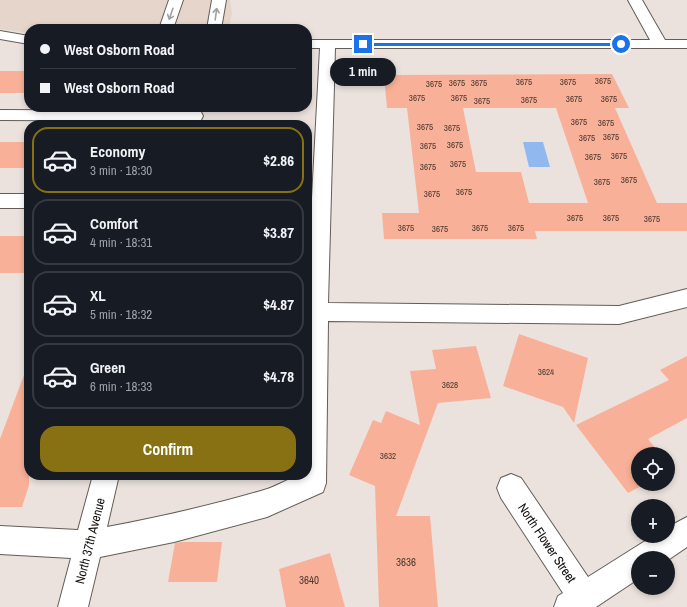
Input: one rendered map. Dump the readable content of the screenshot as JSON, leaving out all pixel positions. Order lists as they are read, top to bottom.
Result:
{
  "streets": {
    "street": ["North 37th Avenue", "North Flower Street"]
  },
  "house_numbers": [
    "3675",
    "3675",
    "3675",
    "3675",
    "3675",
    "3675",
    "3675",
    "3675",
    "3675",
    "3675",
    "3675",
    "3675",
    "3675",
    "3675",
    "3675",
    "3675",
    "3675",
    "3675",
    "3675",
    "3675",
    "3675",
    "3675",
    "3675",
    "3675",
    "3675",
    "3675",
    "3675",
    "3675",
    "3675",
    "3675",
    "3675",
    "3675",
    "3675",
    "3675",
    "3675",
    "3624",
    "3628",
    "3632",
    "3636",
    "3640"
  ],
  "page": {
    "banner": ["West Osborn Road", "West Osborn Road"],
    "bubble": "1 min",
    "list": [
      {
        "name": "Economy",
        "note": "3 min · 18:30",
        "value": "$2.86"
      },
      {
        "name": "Comfort",
        "note": "4 min · 18:31",
        "value": "$3.87"
      },
      {
        "name": "XL",
        "note": "5 min · 18:32",
        "value": "$4.87"
      },
      {
        "name": "Green",
        "note": "6 min · 18:33",
        "value": "$4.78"
      }
    ],
    "buttons": "Confirm",
    "map_buttons": ["+", "−"]
  }
}
